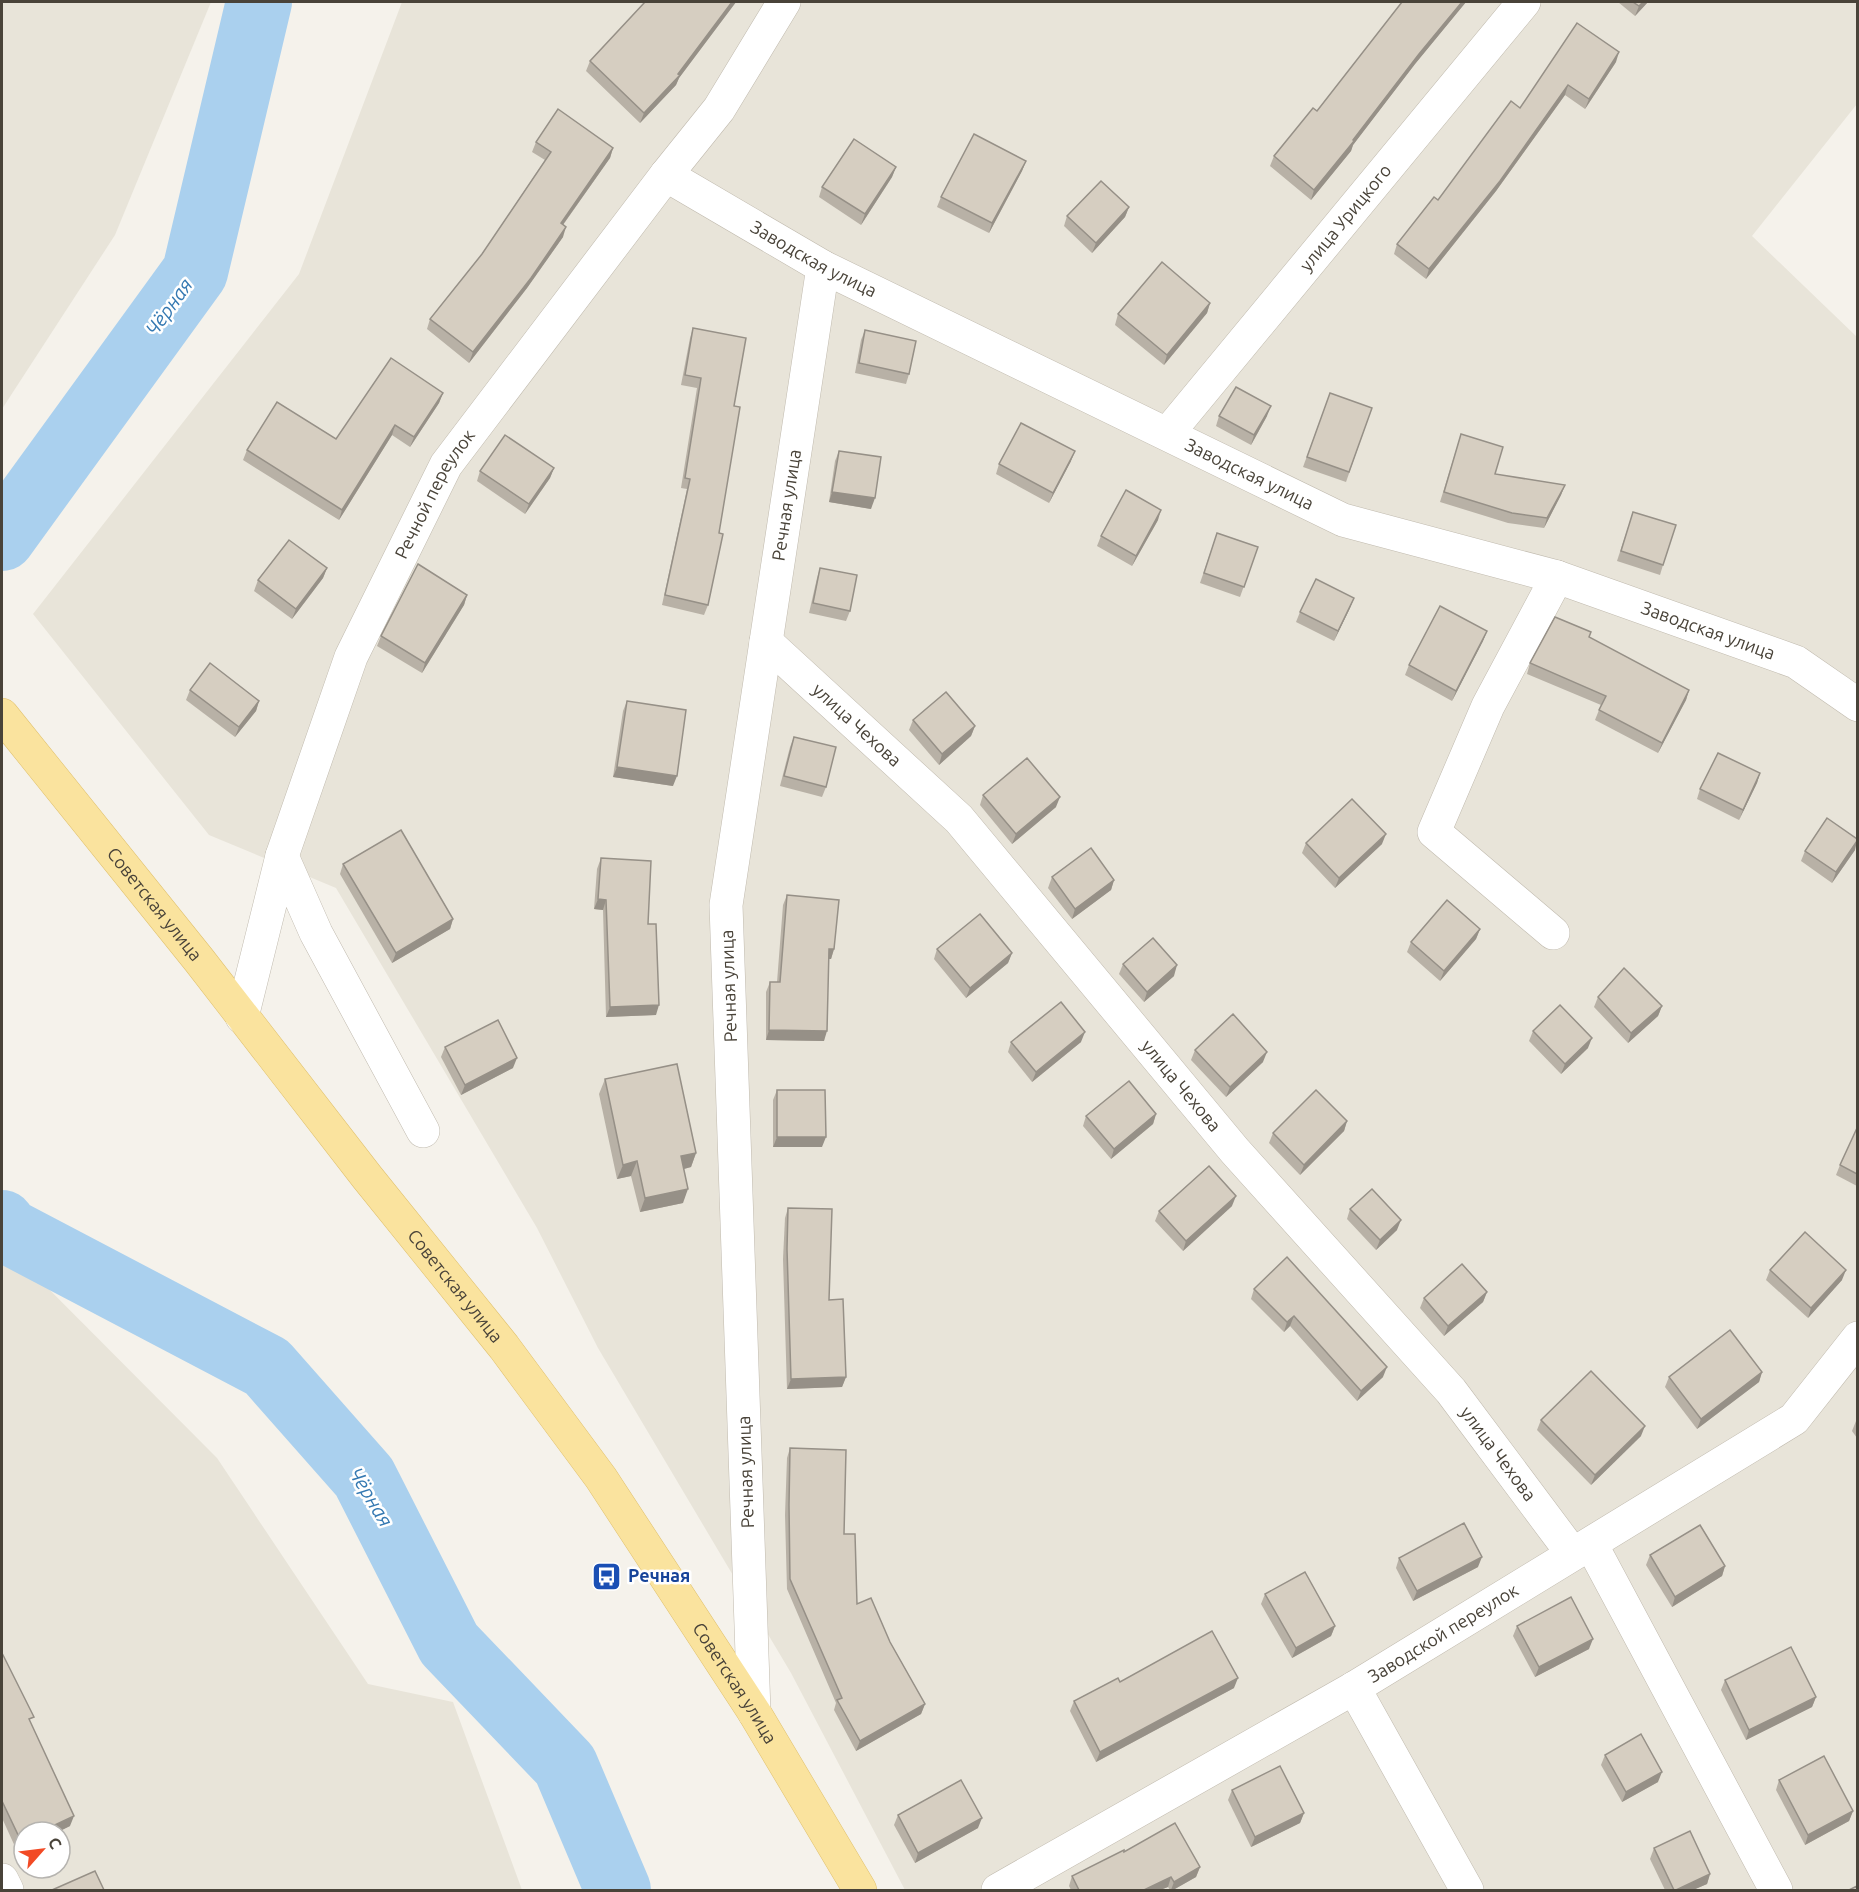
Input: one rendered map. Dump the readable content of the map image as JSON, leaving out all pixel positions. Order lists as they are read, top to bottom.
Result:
{
  "streets": {
    "main road": ["Советская улица"],
    "street": [
      "улица Урицкого",
      "Заводская улица",
      "Речной переулок",
      "Речная улица",
      "улица Чехова",
      "Заводской переулок"
    ]
  },
  "crossings": [
    ["улица Урицкого", "Заводская улица"],
    ["Заводская улица", "Речной переулок"],
    ["Заводская улица", "Речная улица"],
    ["Речной переулок", "Советская улица"],
    ["Речная улица", "улица Чехова"],
    ["Речная улица", "Советская улица"],
    ["улица Чехова", "Заводской переулок"]
  ],
  "water": ["Чёрная"],
  "places": {
    "bus stop": ["Речная"]
  },
  "north": "top right"
}
